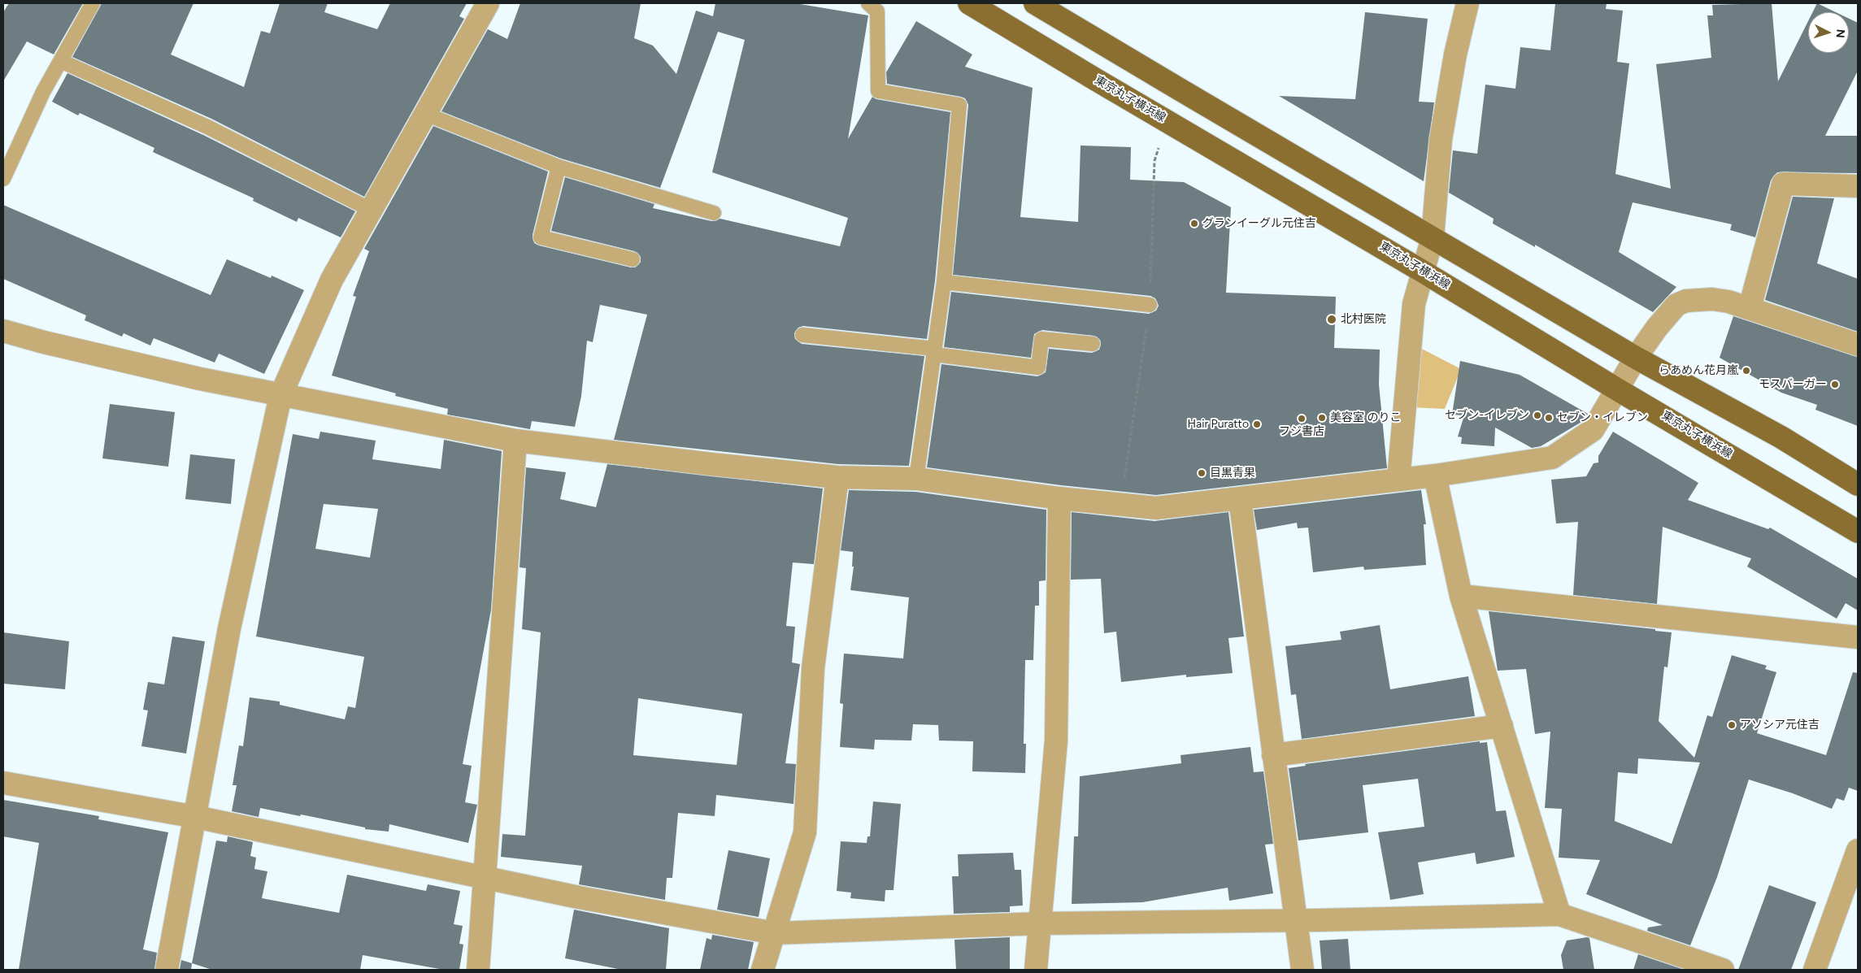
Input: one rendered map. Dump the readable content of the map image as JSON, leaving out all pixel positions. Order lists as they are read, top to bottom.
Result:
{
  "streets": {
    "main road": ["東京丸子横浜線"]
  },
  "places": [
    "グランイーグル元住吉",
    "北村医院",
    "らあめん花月嵐",
    "モスバーガー",
    "セブン-イレブン",
    "美容室 のりこ",
    "セブン・イレブン",
    "フジ書店",
    "Hair Puratto",
    "目黒青果",
    "アソシア元住吉"
  ],
  "north": "right"
}
